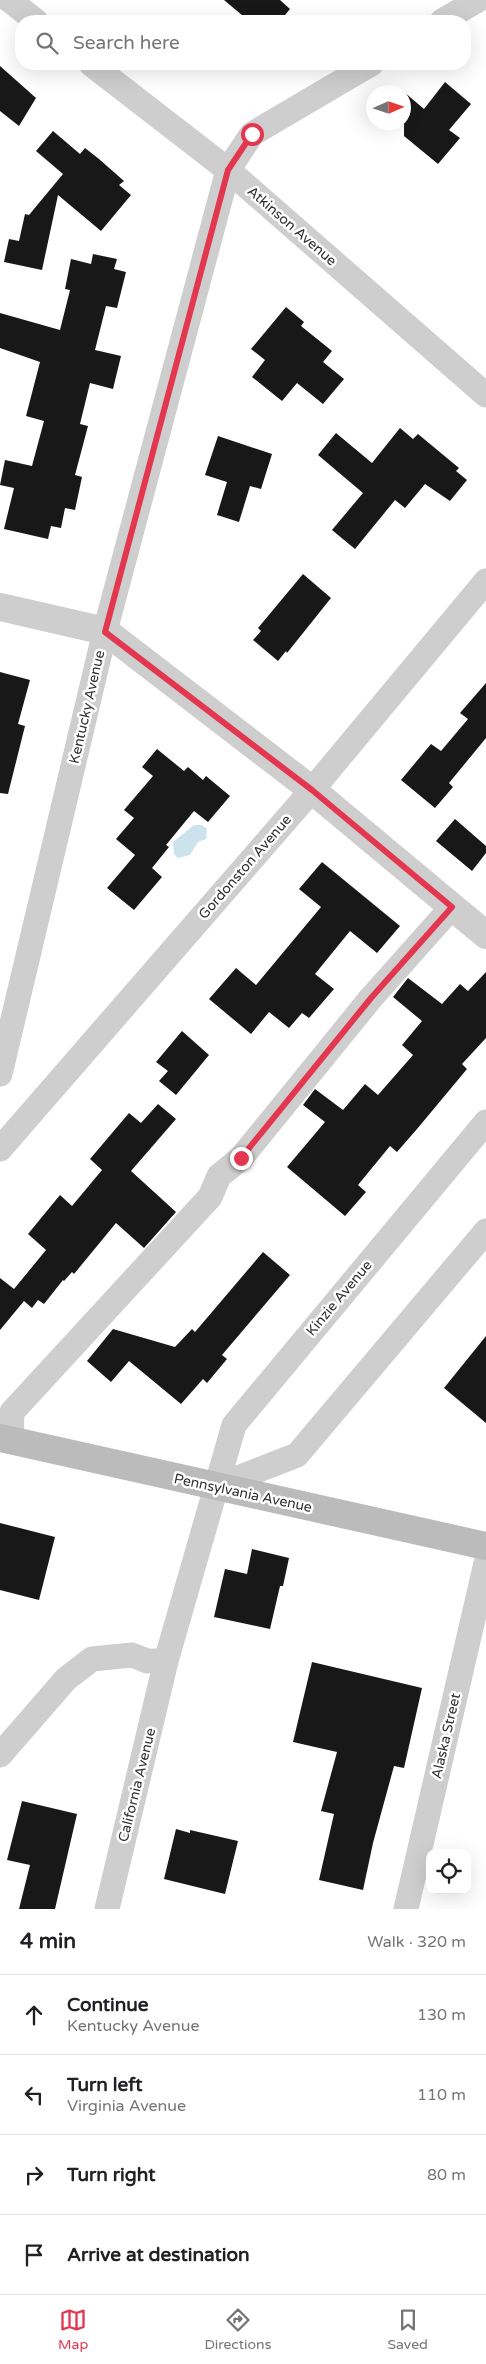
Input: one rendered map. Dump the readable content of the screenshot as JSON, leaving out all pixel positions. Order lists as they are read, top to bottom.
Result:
{
  "streets": {
    "main road": ["Pennsylvania Avenue"],
    "street": [
      "Atkinson Avenue",
      "Kentucky Avenue",
      "Gordonston Avenue",
      "Kinzie Avenue",
      "Alaska Street",
      "California Avenue"
    ]
  },
  "crossings": [
    ["Atkinson Avenue", "Kentucky Avenue"],
    ["Kinzie Avenue", "Pennsylvania Avenue"],
    ["Kinzie Avenue", "California Avenue"]
  ],
  "north": "right",
  "page": {
    "search": "Search here",
    "heading": ["4 min", "Walk · 320 m"],
    "list": [
      ["Continue", "Kentucky Avenue", "130 m"],
      ["Turn left", "Virginia Avenue", "110 m"],
      ["Turn right", "80 m"],
      "Arrive at destination"
    ],
    "nav": ["Map", "Directions", "Saved"]
  }
}
